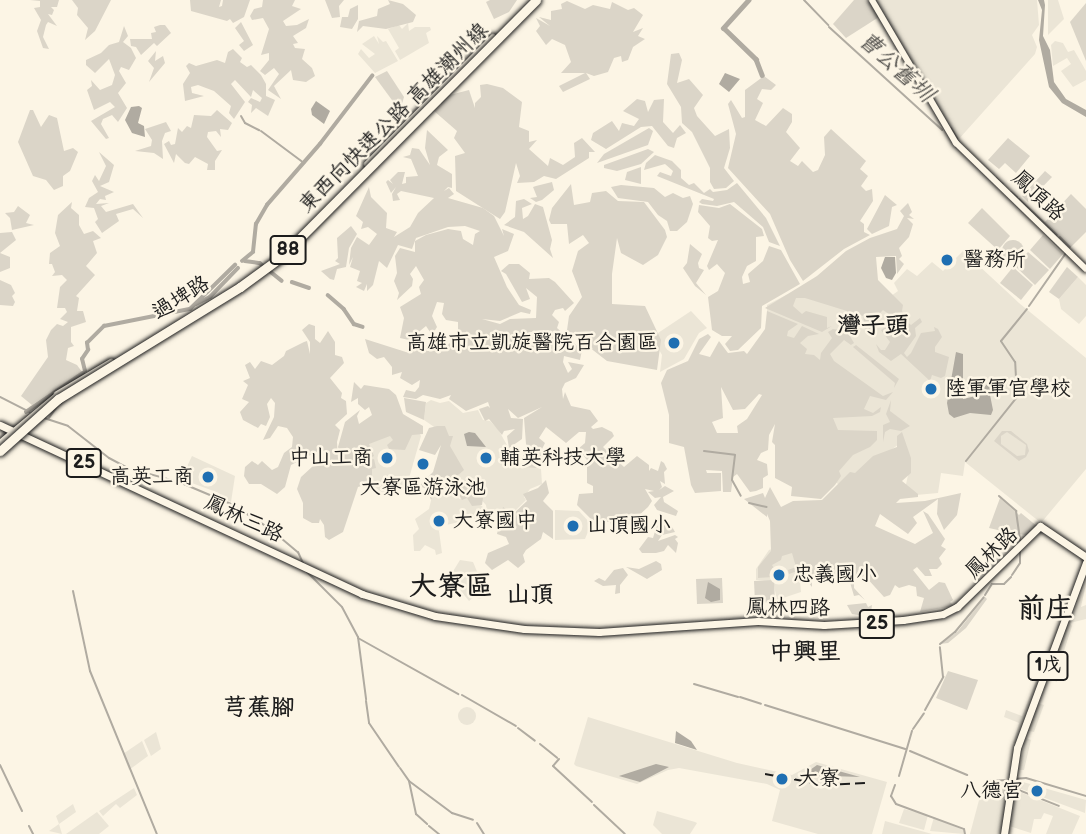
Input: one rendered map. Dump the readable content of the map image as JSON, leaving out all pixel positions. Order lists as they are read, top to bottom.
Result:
{
  "streets": {
    "highway": ["東西向快速公路 高雄潮州線", "88"],
    "main road": [
      "鳳頂路",
      "過埤路",
      "25",
      "鳳林三路",
      "鳳林路",
      "鳳林四路",
      "1戊"
    ]
  },
  "crossings": [
    ["東西向快速公路 高雄潮州線", "過埤路"],
    ["過埤路", "25"],
    ["過埤路", "鳳林三路"],
    ["25", "鳳林三路"],
    ["鳳林三路", "鳳林四路"],
    ["鳳林路", "鳳林四路"],
    ["鳳林路", "1戊"]
  ],
  "districts": [
    "灣子頭",
    "大寮區",
    "山頂",
    "前庄",
    "中興里",
    "芎蕉腳"
  ],
  "water": ["曹公舊圳"],
  "places": [
    "醫務所",
    "高雄市立凱旋醫院百合園區",
    "陸軍軍官學校",
    "中山工商",
    "輔英科技大學",
    "大寮區游泳池",
    "高英工商",
    "大寮國中",
    "山頂國小",
    "忠義國小",
    "大寮",
    "八德宮"
  ]
}
